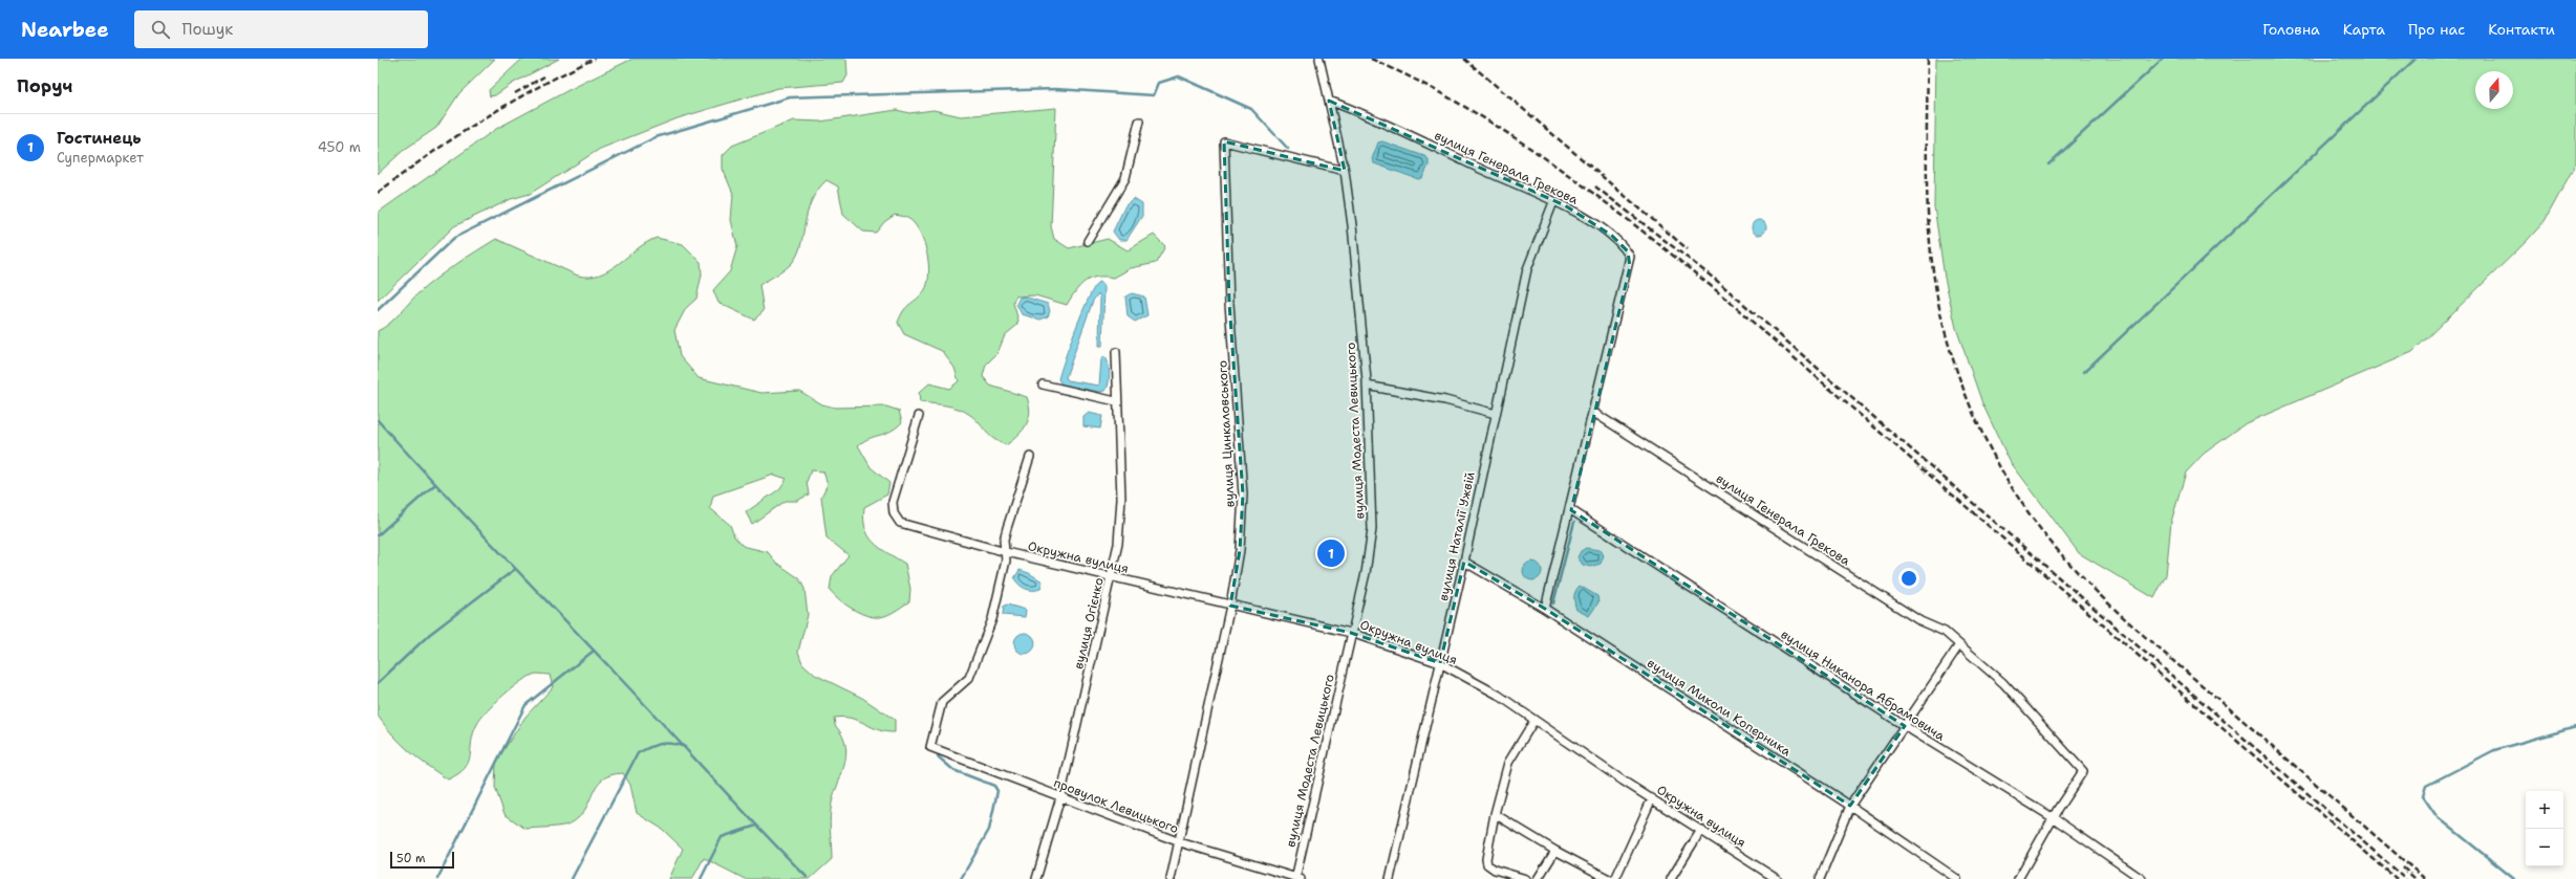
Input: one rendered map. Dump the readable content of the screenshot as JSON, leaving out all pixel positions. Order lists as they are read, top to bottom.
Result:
{
  "streets": {
    "street": [
      "вулиця Генерала Грекова",
      "вулиця Модеста Левицького",
      "вулиця Цинкаловського",
      "вулиця Наталії Ужвій",
      "Окружна вулиця",
      "вулиця Огієнко",
      "вулиця Никанора Абрамовича",
      "вулиця Миколи Коперника",
      "провулок Левицького"
    ]
  },
  "crossings": [
    ["вулиця Генерала Грекова", "вулиця Модеста Левицького"],
    ["вулиця Генерала Грекова", "вулиця Наталії Ужвій"],
    ["вулиця Генерала Грекова", "вулиця Никанора Абрамовича"],
    ["вулиця Генерала Грекова", "вулиця Миколи Коперника"],
    ["вулиця Модеста Левицького", "вулиця Цинкаловського"],
    ["вулиця Модеста Левицького", "Окружна вулиця"],
    ["вулиця Модеста Левицького", "провулок Левицького"],
    ["вулиця Цинкаловського", "Окружна вулиця"],
    ["вулиця Цинкаловського", "провулок Левицького"],
    ["вулиця Наталії Ужвій", "Окружна вулиця"],
    ["вулиця Наталії Ужвій", "вулиця Миколи Коперника"],
    ["Окружна вулиця", "вулиця Огієнко"],
    ["Окружна вулиця", "провулок Левицького"],
    ["вулиця Огієнко", "провулок Левицького"]
  ],
  "scale_bar": "50 m",
  "north": "top",
  "page": {
    "header": "Nearbee",
    "search": "Пошук",
    "nav": [
      "Головна",
      "Карта",
      "Про нас",
      "Контакти"
    ],
    "heading": "Поруч",
    "list": [
      {
        "mark": "1",
        "name": "Гостинець",
        "note": "Супермаркет",
        "value": "450 m"
      }
    ],
    "pins": "1",
    "map_buttons": ["+", "−"],
    "scale": "50 m"
  }
}
